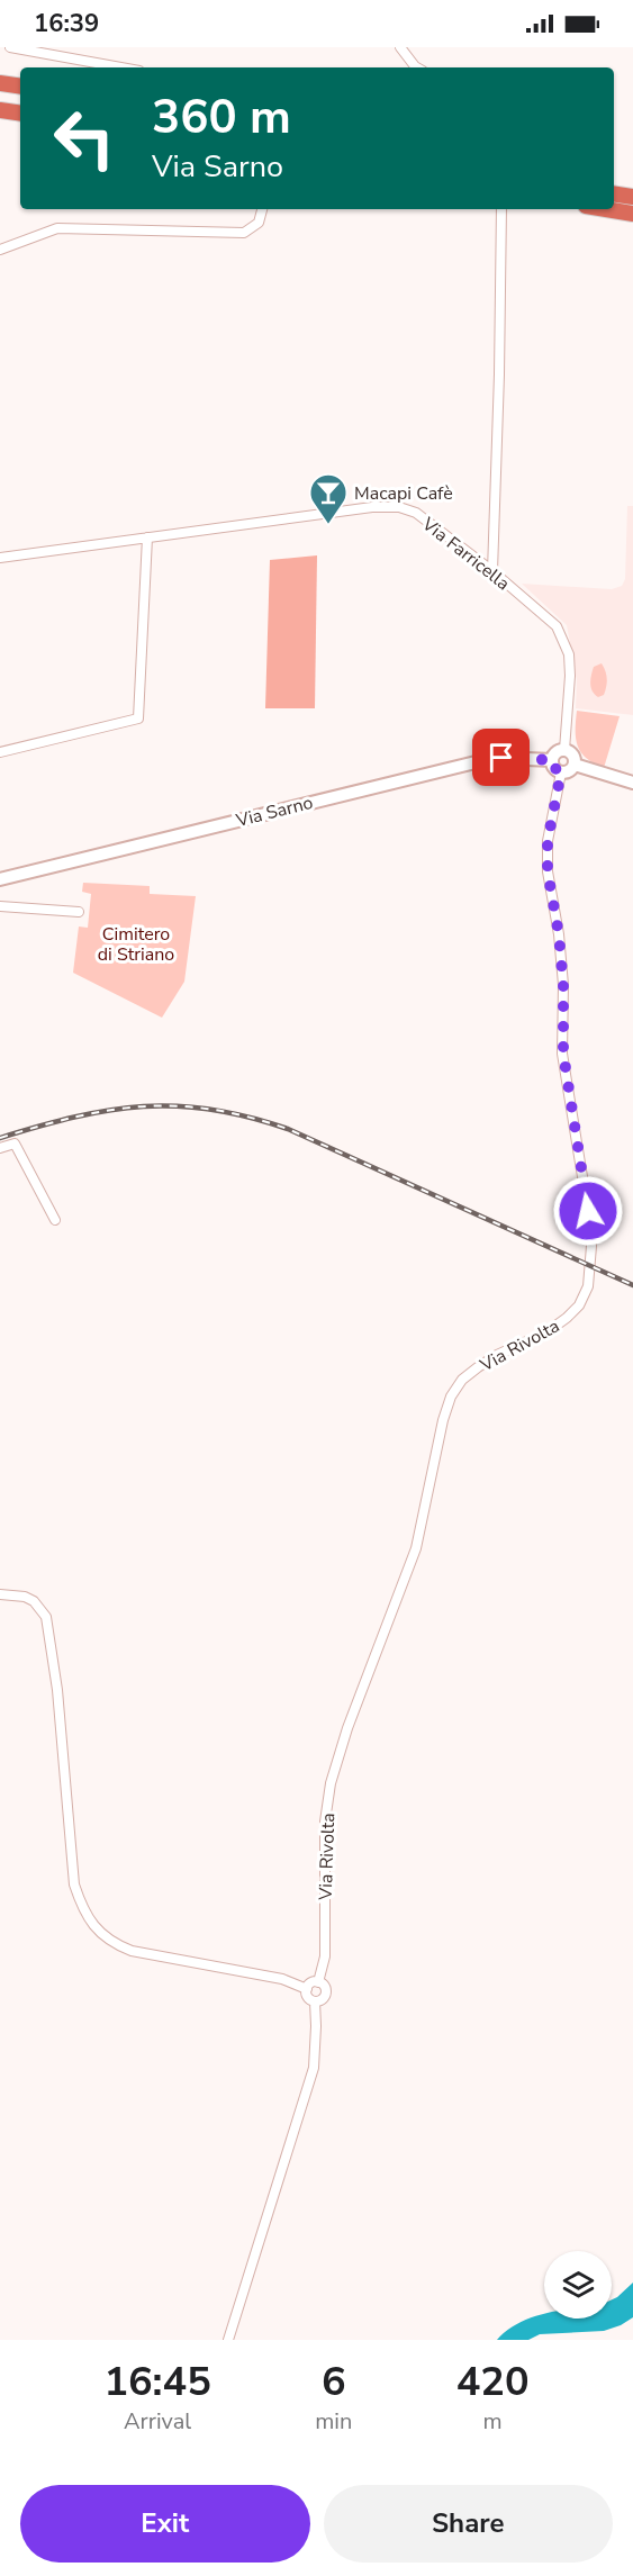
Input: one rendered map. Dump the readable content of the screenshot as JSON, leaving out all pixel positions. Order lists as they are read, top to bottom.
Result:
{
  "streets": {
    "main road": ["Via Sarno"],
    "street": ["Via Farricella", "Via Rivolta"]
  },
  "crossings": [
    ["Via Farricella", "Via Sarno"],
    ["Via Farricella", "Via Rivolta"],
    ["Via Sarno", "Via Rivolta"]
  ],
  "parks": ["Cimitero di Striano"],
  "places": {
    "bar": ["Macapi Cafè"]
  },
  "page": {
    "status": "16:39",
    "turn": ["360 m", "Via Sarno"],
    "eta": [
      "16:45",
      "Arrival",
      "6",
      "min",
      "420",
      "m"
    ],
    "buttons": ["Exit", "Share"]
  }
}
